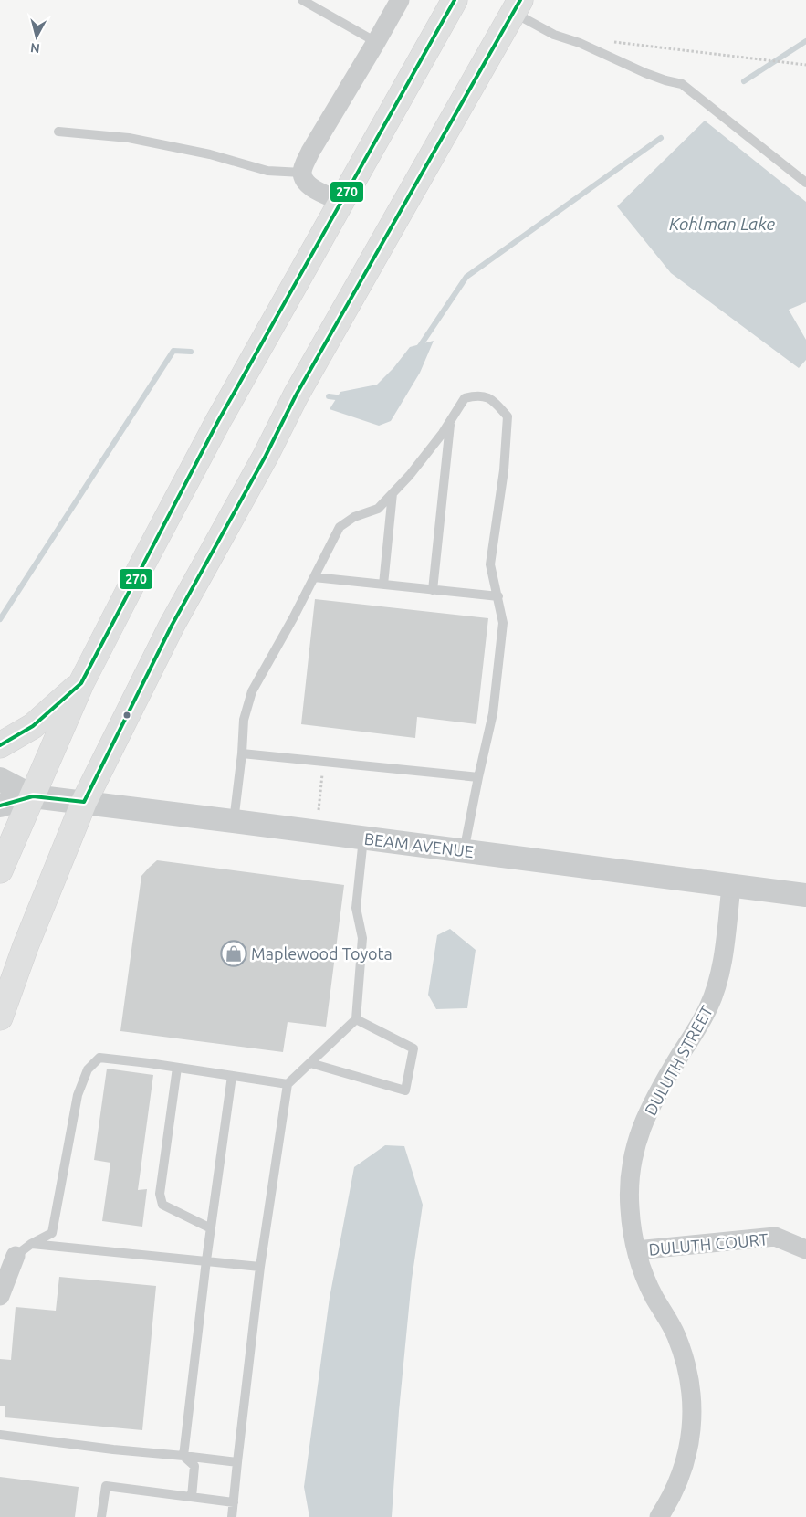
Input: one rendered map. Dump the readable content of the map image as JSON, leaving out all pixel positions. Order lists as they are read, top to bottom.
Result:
{
  "streets": {
    "street": ["BEAM AVENUE", "DULUTH STREET", "DULUTH COURT"]
  },
  "crossings": [
    ["BEAM AVENUE", "DULUTH STREET"],
    ["DULUTH STREET", "DULUTH COURT"]
  ],
  "water": ["Kohlman Lake"],
  "places": {
    "shop": ["Maplewood Toyota"]
  },
  "lines": ["transit line 270"],
  "north": "bottom"
}
